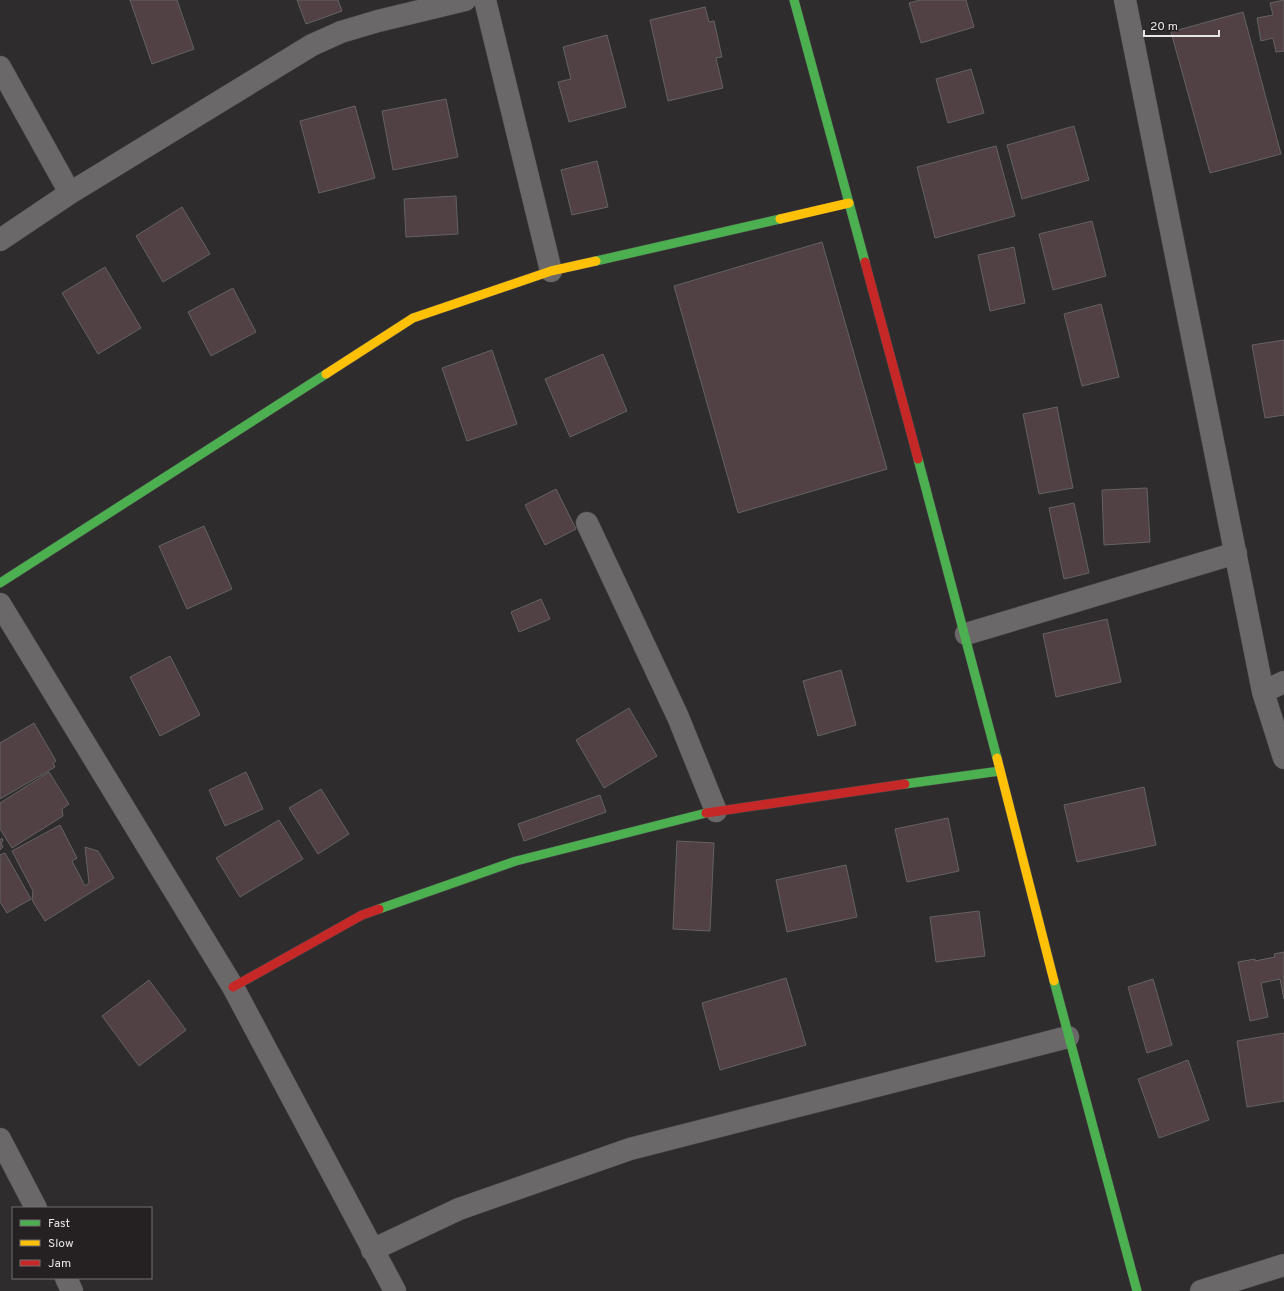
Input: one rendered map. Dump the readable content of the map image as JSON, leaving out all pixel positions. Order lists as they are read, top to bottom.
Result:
{
  "legend": ["Fast", "Slow", "Jam"],
  "scale_bar": "20 m"
}
